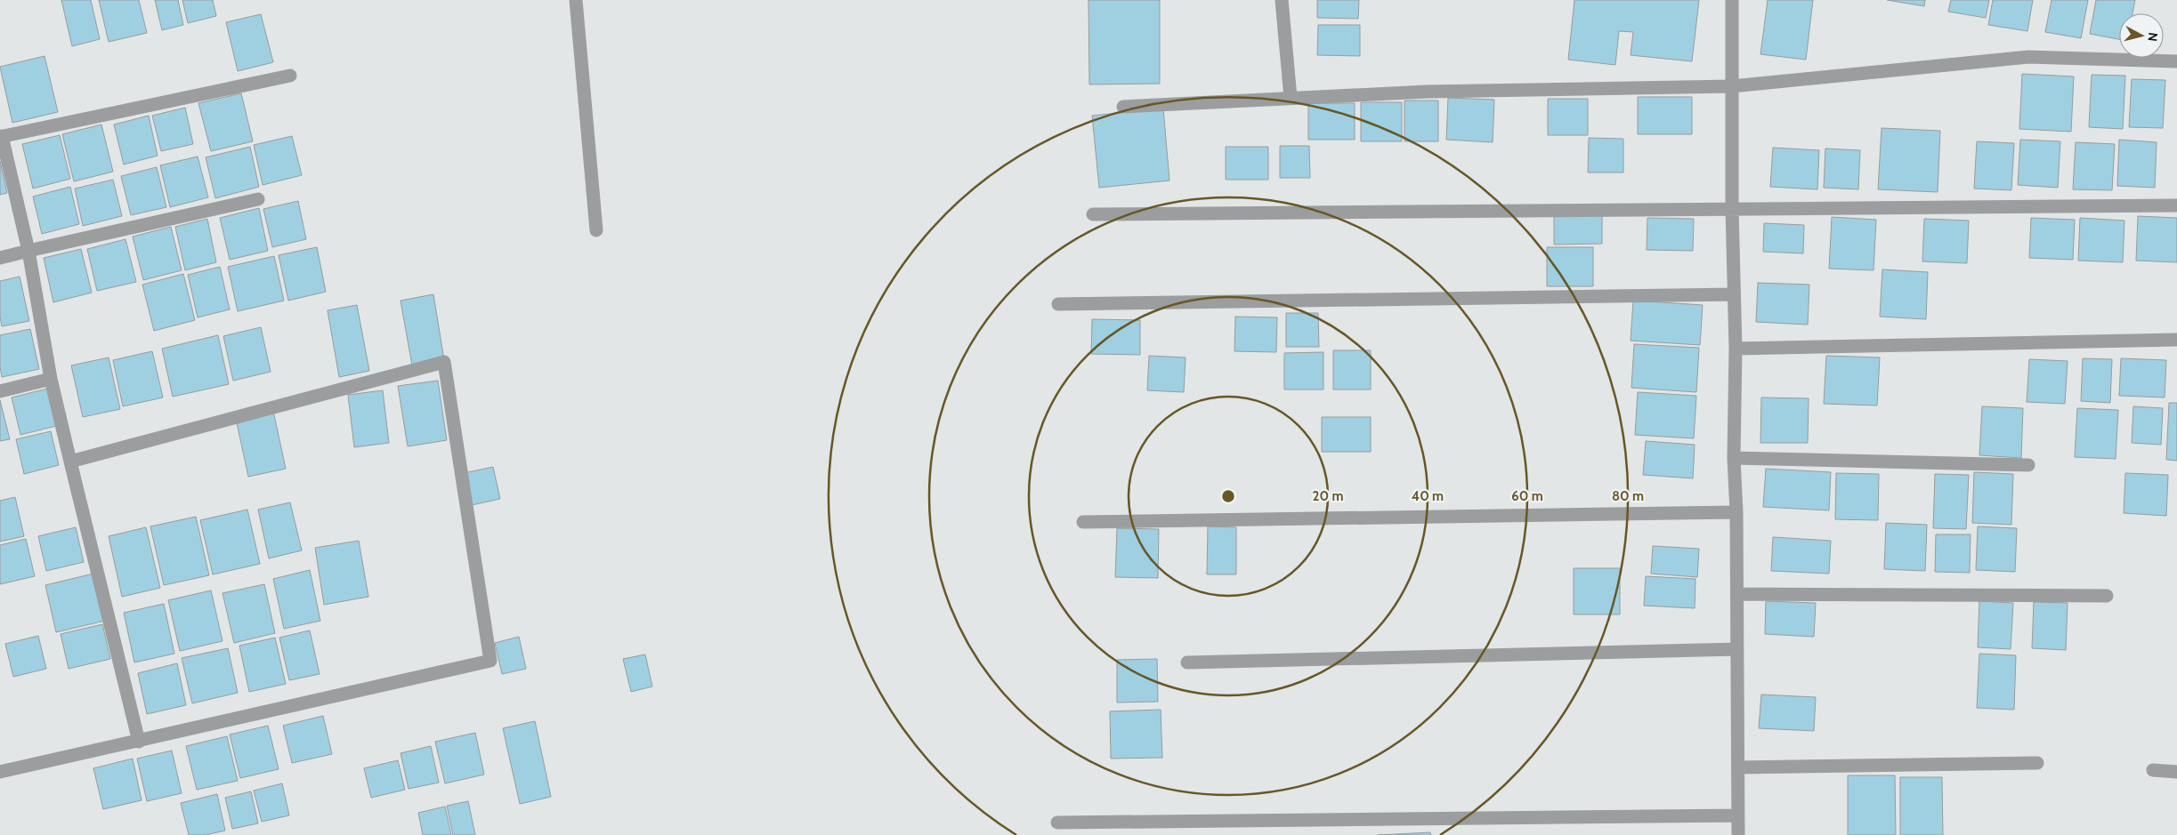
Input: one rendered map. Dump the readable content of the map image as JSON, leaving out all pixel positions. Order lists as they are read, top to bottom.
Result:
{
  "north": "right",
  "rings": [
    "20 m",
    "40 m",
    "60 m",
    "80 m"
  ]
}
